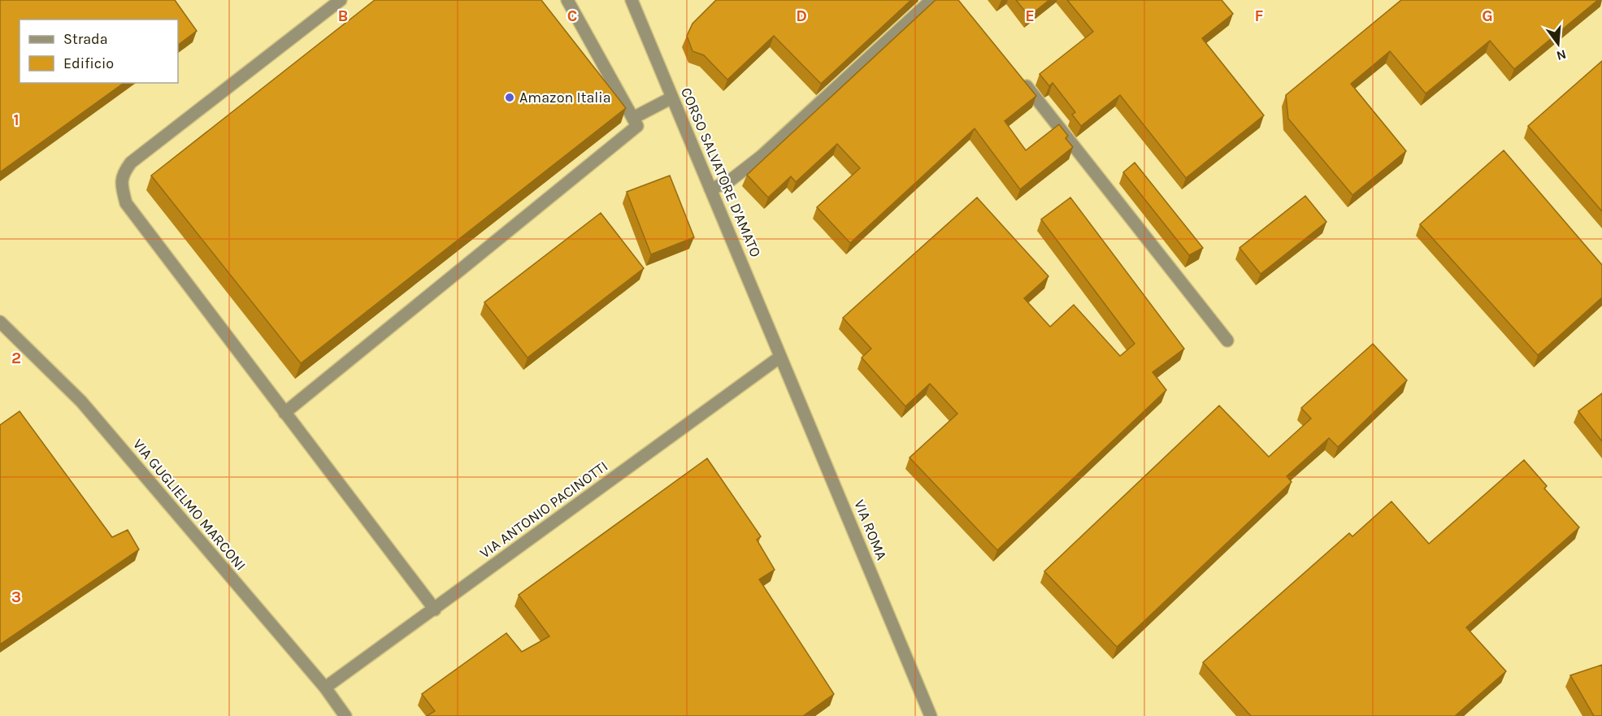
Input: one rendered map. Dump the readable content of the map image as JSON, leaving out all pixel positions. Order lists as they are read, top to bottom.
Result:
{
  "streets": {
    "street": [
      "CORSO SALVATORE D'AMATO",
      "VIA GUGLIELMO MARCONI",
      "VIA ANTONIO PACINOTTI",
      "VIA ROMA"
    ]
  },
  "crossings": [
    ["CORSO SALVATORE D'AMATO", "VIA ANTONIO PACINOTTI"],
    ["CORSO SALVATORE D'AMATO", "VIA ROMA"],
    ["VIA GUGLIELMO MARCONI", "VIA ANTONIO PACINOTTI"],
    ["VIA ANTONIO PACINOTTI", "VIA ROMA"]
  ],
  "places": ["Amazon Italia"],
  "legend": ["Strada", "Edificio"],
  "north": "bottom",
  "grid": {
    "columns": [
      "B",
      "C",
      "D",
      "E",
      "F",
      "G"
    ],
    "rows": ["1", "2", "3"]
  }
}
